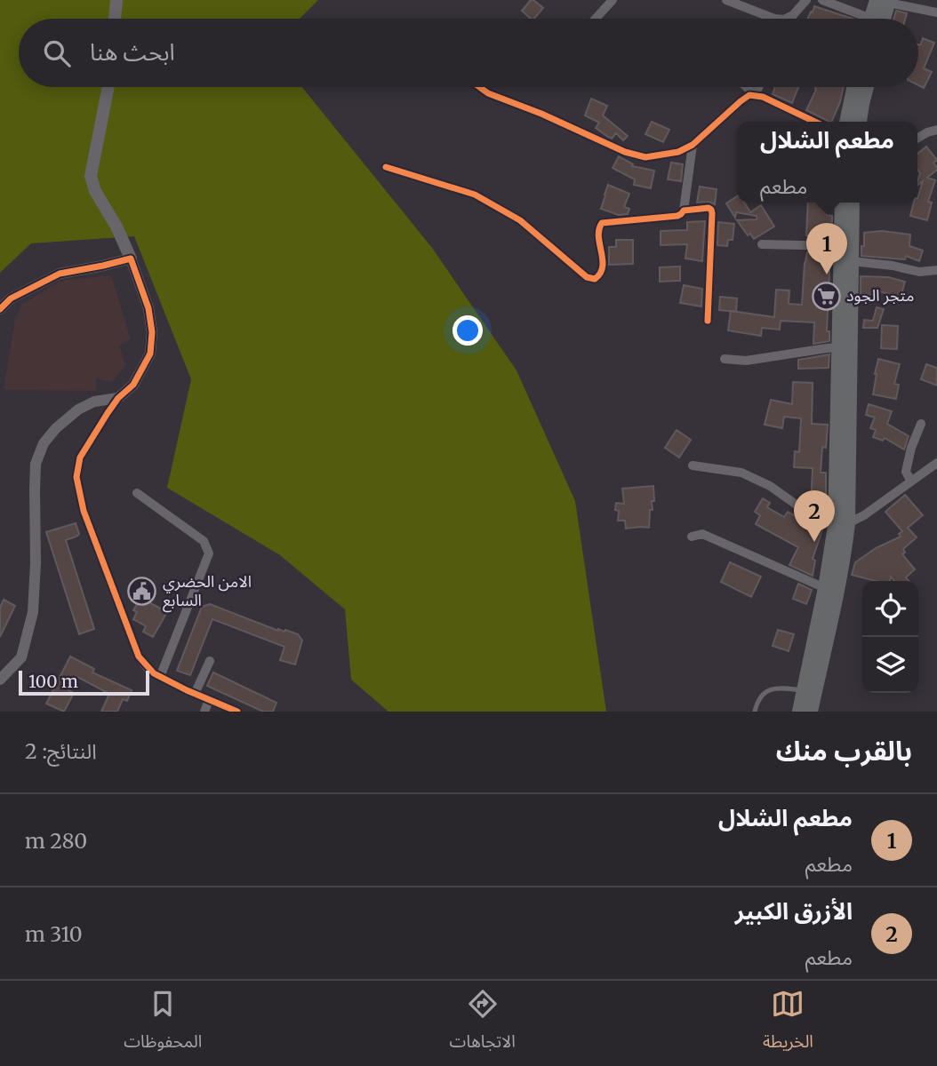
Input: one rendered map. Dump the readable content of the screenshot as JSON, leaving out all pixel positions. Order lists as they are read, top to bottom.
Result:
{
  "places": {
    "supermarket": ["متجر الجود"],
    "public building": ["الامن الحضري السابع"]
  },
  "scale_bar": "100 m",
  "page": {
    "search": "ابحث هنا",
    "popup": ["مطعم الشلال", "مطعم"],
    "pins": ["1", "2"],
    "scale": "100 m",
    "heading": ["بالقرب منك", "النتائج: 2"],
    "list": [
      {
        "mark": "1",
        "name": "مطعم الشلال",
        "note": "مطعم",
        "value": "280 m"
      },
      {
        "mark": "2",
        "name": "الأزرق الكبير",
        "note": "مطعم",
        "value": "310 m"
      }
    ],
    "nav": ["الخريطة", "الاتجاهات", "المحفوظات"]
  }
}
